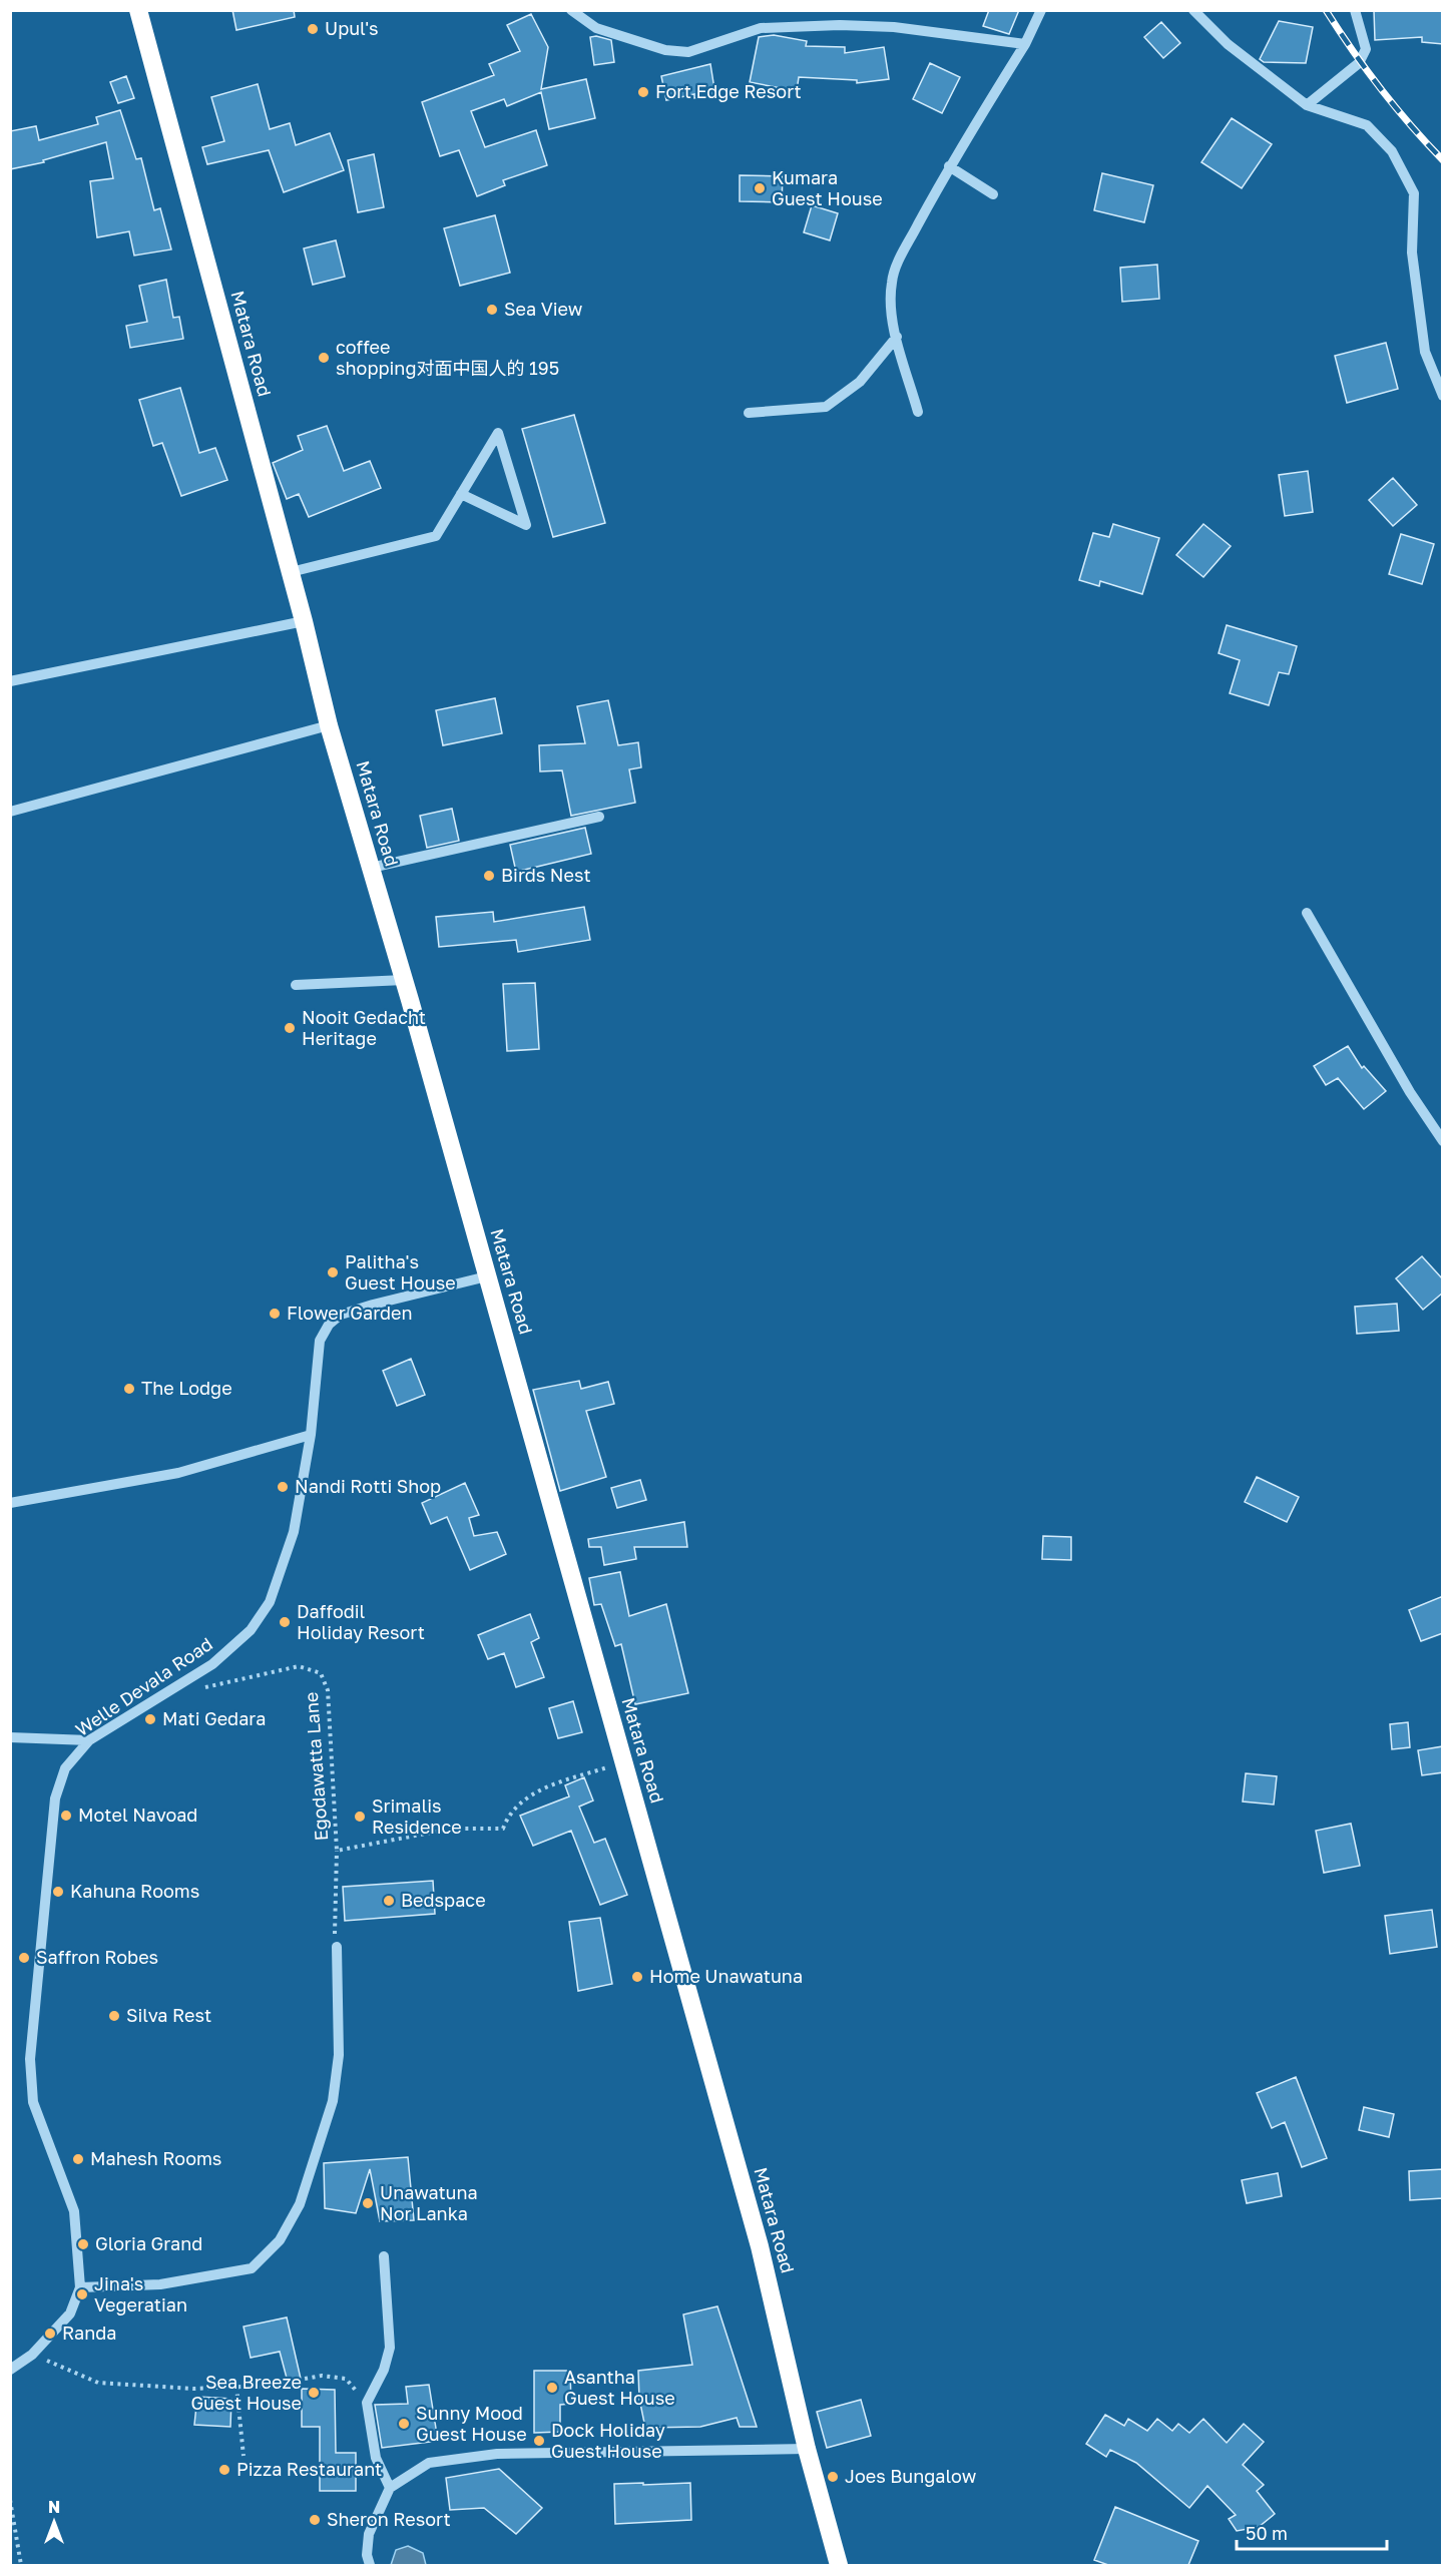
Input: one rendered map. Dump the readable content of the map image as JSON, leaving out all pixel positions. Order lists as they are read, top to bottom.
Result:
{
  "streets": {
    "highway": ["Matara Road"],
    "street": ["Welle Devala Road"],
    "path": ["Egodawatta Lane"]
  },
  "crossings": [
    ["Matara Road", "Welle Devala Road"],
    ["Matara Road", "Egodawatta Lane"]
  ],
  "places": [
    "Upul's",
    "Fort Edge Resort",
    "Kumara Guest House",
    "Sea View",
    "coffee shopping对面中国人的 195",
    "Birds Nest",
    "Nooit Gedacht Heritage",
    "Palitha's Guest House",
    "Flower Garden",
    "The Lodge",
    "Nandi Rotti Shop",
    "Daffodil Holiday Resort",
    "Mati Gedara",
    "Motel Navoad",
    "Srimalis Residence",
    "Kahuna Rooms",
    "Bedspace",
    "Saffron Robes",
    "Home Unawatuna",
    "Silva Rest",
    "Mahesh Rooms",
    "Unawatuna Nor Lanka",
    "Gloria Grand",
    "Jina's Vegeratian",
    "Randa",
    "Asantha Guest House",
    "Sea Breeze Guest House",
    "Sunny Mood Guest House",
    "Dock Holiday Guest House",
    "Pizza Restaurant",
    "Joes Bungalow",
    "Sheron Resort"
  ],
  "scale_bar": "50 m",
  "north": "top"
}
